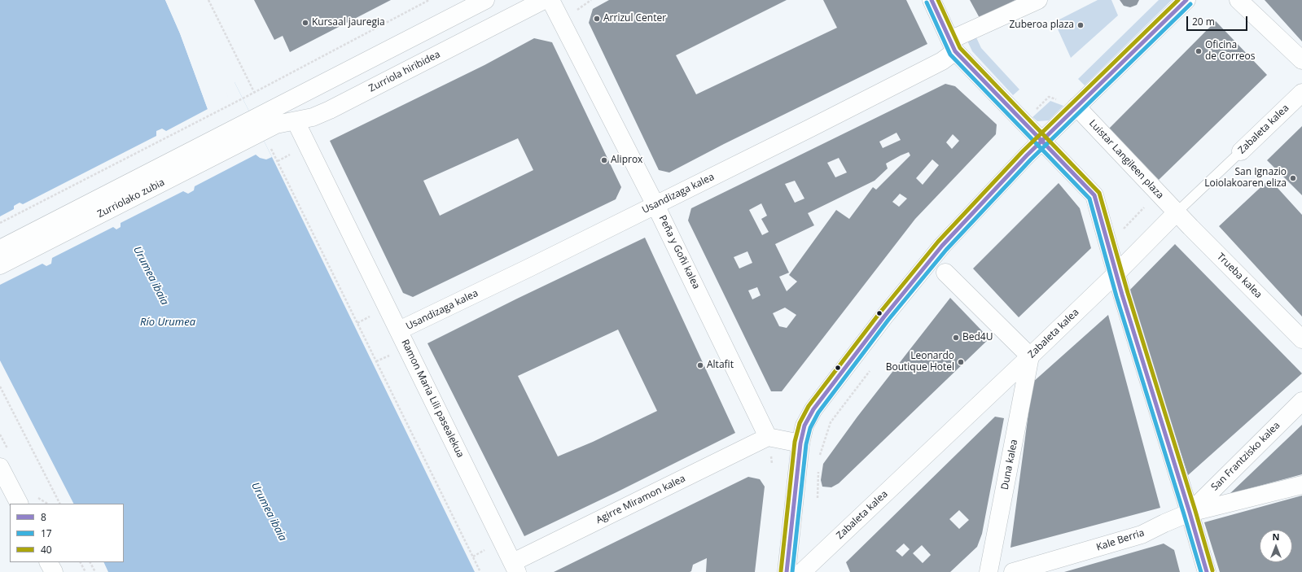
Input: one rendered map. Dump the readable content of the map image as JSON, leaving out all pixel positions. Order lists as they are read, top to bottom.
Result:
{
  "streets": {
    "street": [
      "Zurriola hiribidea",
      "Zabaleta kalea",
      "Luistar Langileen plaza",
      "Usandizaga kalea",
      "Zurriolako zubia",
      "Peña y Goñi kalea",
      "Trueba kalea",
      "Ramon Maria Lili pasealekua",
      "San Frantzisko kalea",
      "Duna kalea",
      "Agirre Miramon kalea",
      "Kale Berria"
    ]
  },
  "crossings": [
    ["Zurriola hiribidea", "Zurriolako zubia"],
    ["Zurriola hiribidea", "Ramon Maria Lili pasealekua"],
    ["Zabaleta kalea", "Luistar Langileen plaza"],
    ["Zabaleta kalea", "Trueba kalea"],
    ["Zabaleta kalea", "Duna kalea"],
    ["Luistar Langileen plaza", "Trueba kalea"],
    ["Usandizaga kalea", "Peña y Goñi kalea"],
    ["Usandizaga kalea", "Ramon Maria Lili pasealekua"],
    ["Peña y Goñi kalea", "Agirre Miramon kalea"],
    ["Ramon Maria Lili pasealekua", "Agirre Miramon kalea"],
    ["San Frantzisko kalea", "Kale Berria"]
  ],
  "water": ["Urumea ibaia", "Río Urumea"],
  "places": [
    "Arrizul Center",
    "Kursaal jauregia",
    "Zuberoa plaza",
    "Oficina de Correos",
    "Aliprox",
    "San Ignazio Loiolakoaren eliza",
    "Bed4U",
    "Leonardo Boutique Hotel",
    "Altafit"
  ],
  "lines": ["transit line 8", "transit line 40", "transit line 17"],
  "legend": ["8", "17", "40"],
  "scale_bar": "20 m",
  "north": "top"
}
